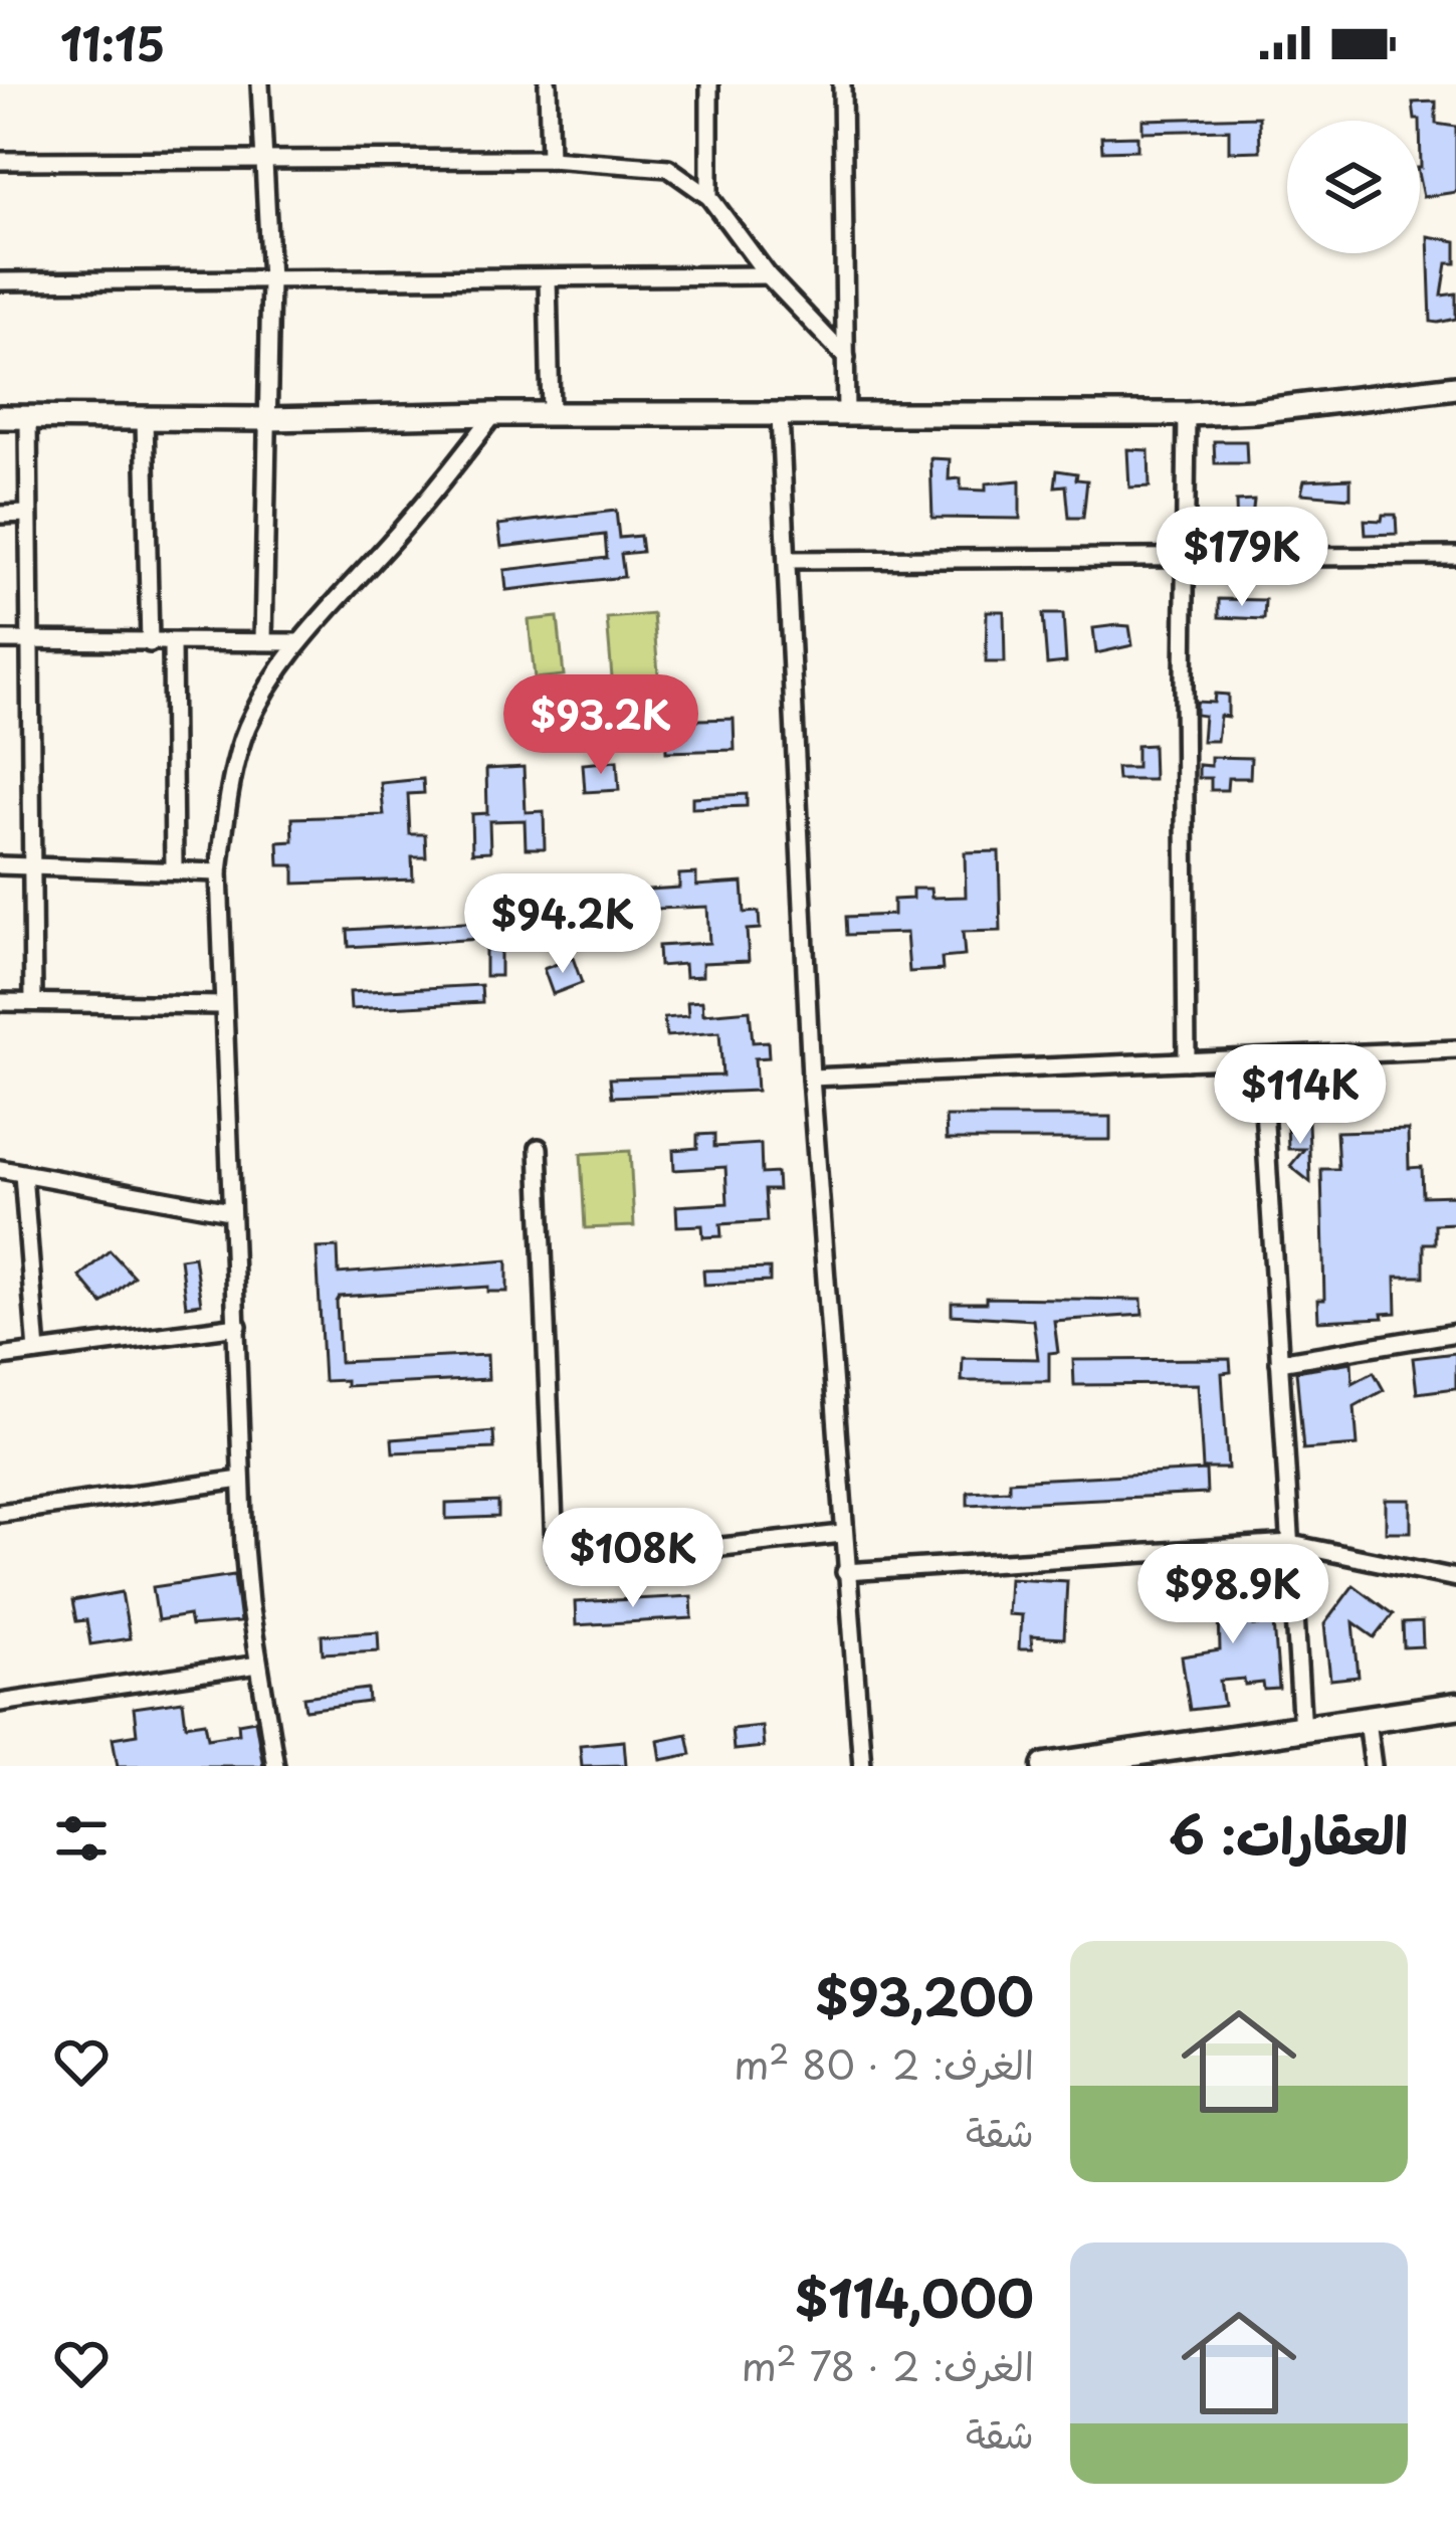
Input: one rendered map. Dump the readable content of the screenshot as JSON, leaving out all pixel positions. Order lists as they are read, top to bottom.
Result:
{
  "page": {
    "status": "11:15",
    "price": [
      "$179K",
      "$93.2K",
      "$94.2K",
      "$114K",
      "$108K",
      "$98.9K"
    ],
    "heading": "العقارات: 6",
    "list": [
      {
        "name": "$93,200",
        "note": "الغرف: 2 · 80 m² · شقة"
      },
      {
        "name": "$114,000",
        "note": "الغرف: 2 · 78 m² · شقة"
      }
    ]
  }
}
